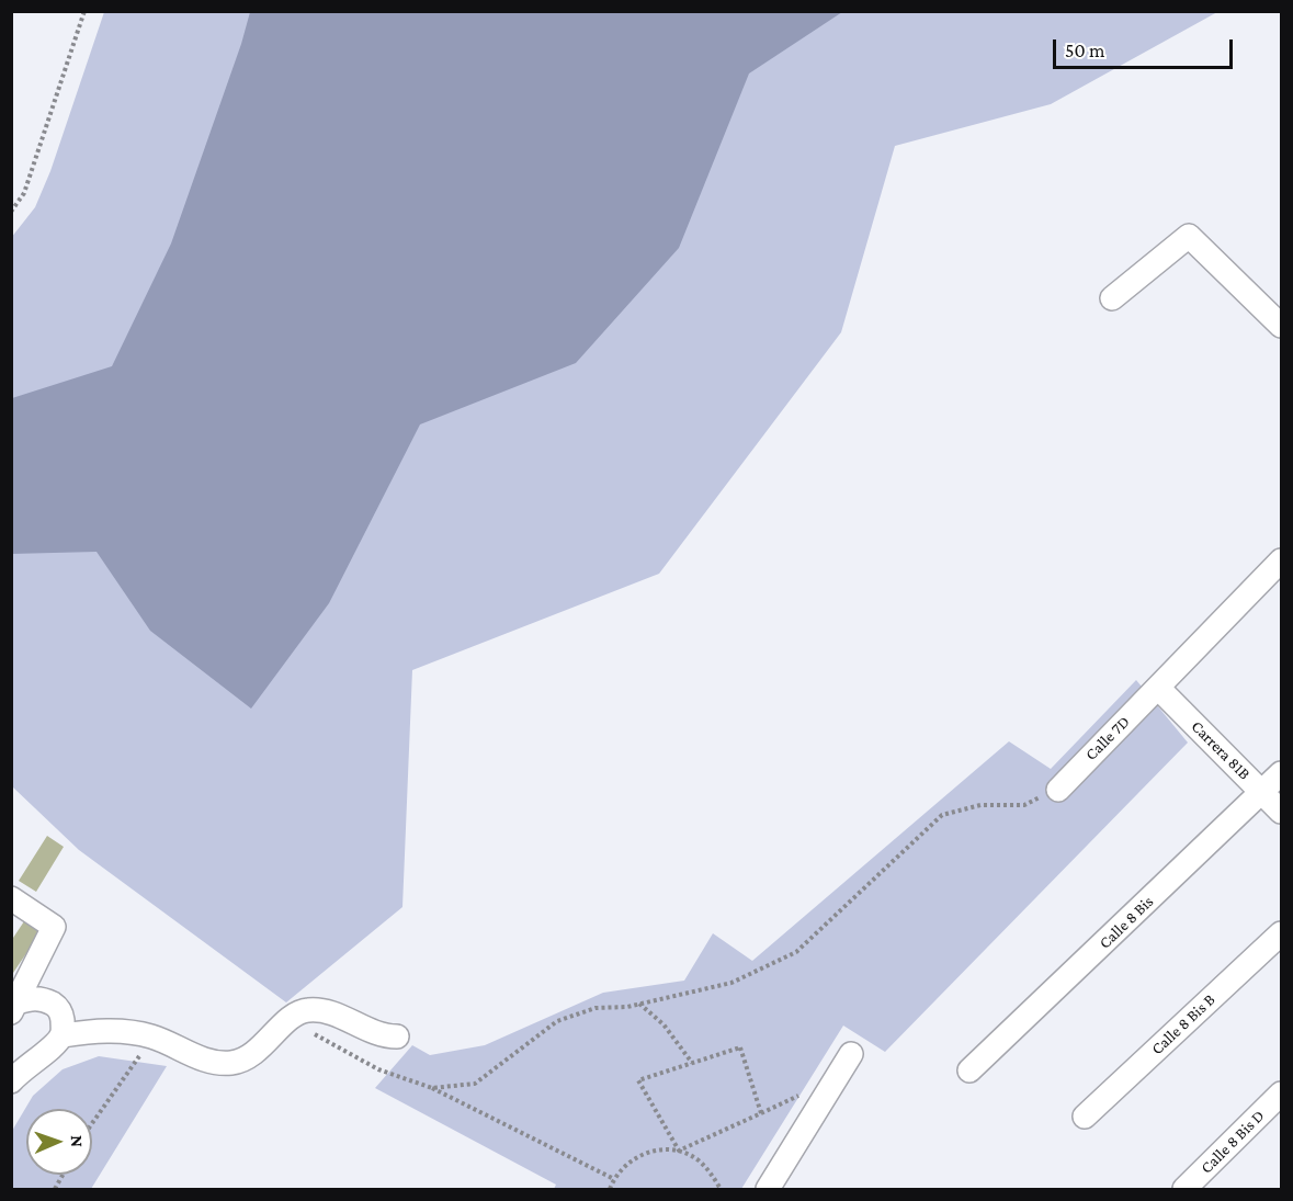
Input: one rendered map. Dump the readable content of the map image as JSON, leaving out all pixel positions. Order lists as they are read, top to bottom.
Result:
{
  "streets": {
    "street": [
      "Calle 7D",
      "Carrera 81B",
      "Calle 8 Bis",
      "Calle 8 Bis B",
      "Calle 8 Bis D"
    ]
  },
  "crossings": [
    ["Calle 7D", "Carrera 81B"],
    ["Carrera 81B", "Calle 8 Bis"]
  ],
  "scale_bar": "50 m",
  "north": "right"
}
